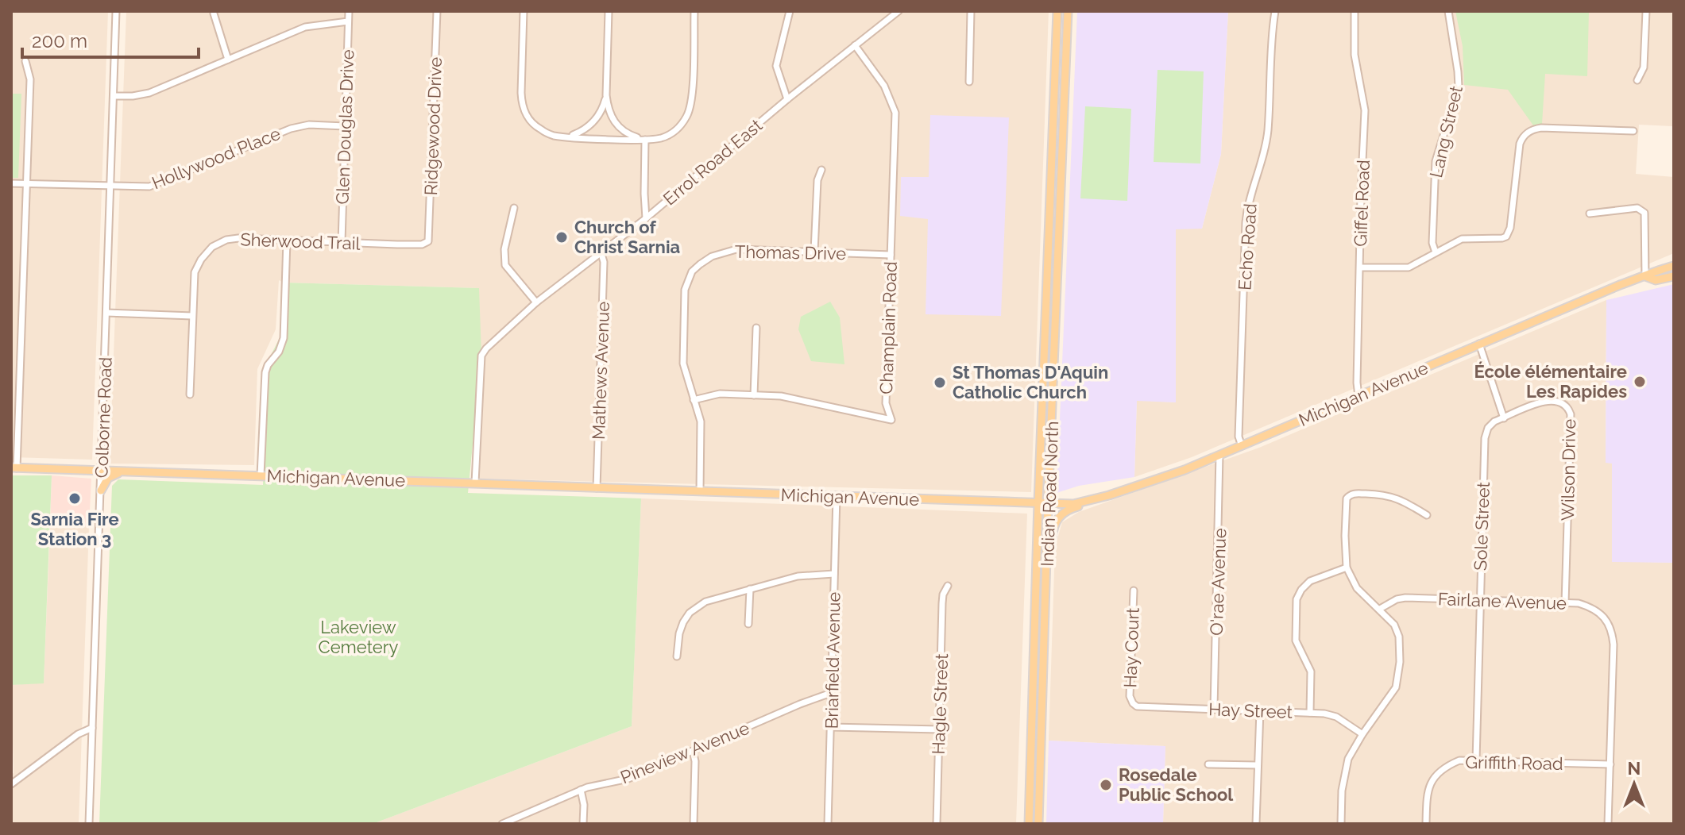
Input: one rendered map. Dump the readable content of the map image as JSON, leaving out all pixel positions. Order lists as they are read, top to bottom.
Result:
{
  "streets": {
    "main road": ["Michigan Avenue", "Indian Road North"],
    "street": [
      "Ridgewood Drive",
      "Glen Douglas Drive",
      "Lang Street",
      "Hollywood Place",
      "Errol Road East",
      "Giffel Road",
      "Sherwood Trail",
      "Echo Road",
      "Thomas Drive",
      "Champlain Road",
      "Mathews Avenue",
      "Colborne Road",
      "Wilson Drive",
      "Sole Street",
      "O'rae Avenue",
      "Fairlane Avenue",
      "Hay Court",
      "Briarfield Avenue",
      "Hagle Street",
      "Hay Street",
      "Pineview Avenue",
      "Griffith Road"
    ]
  },
  "crossings": [
    ["Ridgewood Drive", "Sherwood Trail"],
    ["Glen Douglas Drive", "Hollywood Place"],
    ["Glen Douglas Drive", "Sherwood Trail"],
    ["Hollywood Place", "Colborne Road"],
    ["Errol Road East", "Champlain Road"],
    ["Errol Road East", "Mathews Avenue"],
    ["Errol Road East", "Michigan Avenue"],
    ["Giffel Road", "Michigan Avenue"],
    ["Echo Road", "Michigan Avenue"],
    ["Thomas Drive", "Champlain Road"],
    ["Thomas Drive", "Michigan Avenue"],
    ["Mathews Avenue", "Michigan Avenue"],
    ["Michigan Avenue", "Colborne Road"],
    ["Michigan Avenue", "Indian Road North"],
    ["Michigan Avenue", "O'rae Avenue"],
    ["Michigan Avenue", "Briarfield Avenue"],
    ["Wilson Drive", "Sole Street"],
    ["Wilson Drive", "Fairlane Avenue"],
    ["Sole Street", "Fairlane Avenue"],
    ["Sole Street", "Griffith Road"],
    ["O'rae Avenue", "Hay Street"],
    ["Fairlane Avenue", "Griffith Road"],
    ["Hay Court", "Hay Street"],
    ["Briarfield Avenue", "Pineview Avenue"]
  ],
  "parks": ["Lakeview Cemetery"],
  "places": [
    "Church of Christ Sarnia",
    "École élémentaire Les Rapides",
    "St Thomas D'Aquin Catholic Church",
    "Sarnia Fire Station 3",
    "Rosedale Public School"
  ],
  "scale_bar": "200 m",
  "north": "top"
}
